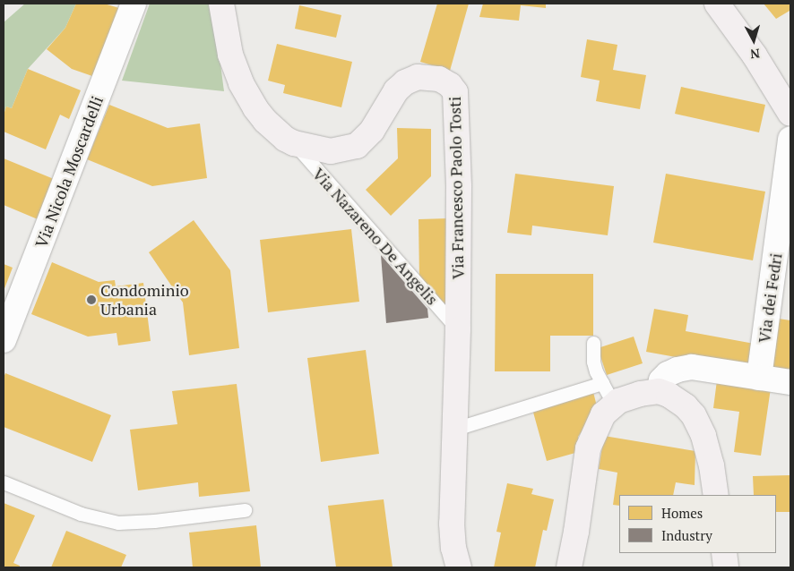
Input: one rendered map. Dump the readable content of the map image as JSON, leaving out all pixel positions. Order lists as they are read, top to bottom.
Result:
{
  "streets": {
    "street": ["Via Nicola Moscardelli", "Via Francesco Paolo Tosti", "Via dei Fedri"],
    "lane": ["Via Nazareno De Angelis"]
  },
  "crossings": [
    ["Via Francesco Paolo Tosti", "Via Nazareno De Angelis"]
  ],
  "places": ["Condominio Urbania"],
  "legend": ["Homes", "Industry"],
  "north": "bottom"
}
